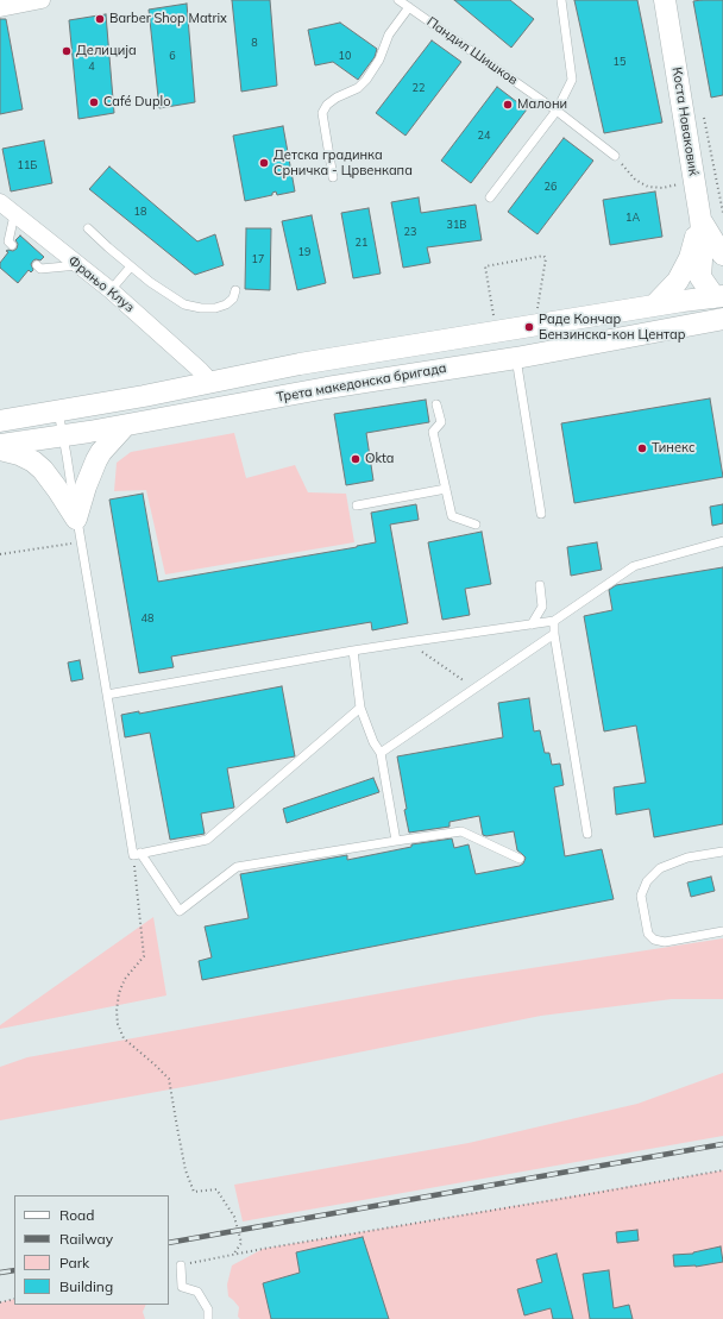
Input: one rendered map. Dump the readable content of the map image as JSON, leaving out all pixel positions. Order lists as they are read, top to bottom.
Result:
{
  "streets": {
    "street": ["Коста Новаковиќ", "Фрањо Клуз", "Трета македонска бригада"],
    "lane": ["Пандил Шишков"]
  },
  "crossings": [
    ["Коста Новаковиќ", "Трета македонска бригада"]
  ],
  "places": [
    "Barber Shop Matrix",
    "Делиција",
    "Café Duplo",
    "Малони",
    "Детска градинка Срничка - Црвенкапа",
    "Раде Кончар Бензинска-кон Центар",
    "Тинекс",
    "Okta"
  ],
  "house_numbers": [
    "8",
    "6",
    "10",
    "15",
    "4",
    "22",
    "24",
    "11Б",
    "26",
    "18",
    "1А",
    "31B",
    "23",
    "21",
    "19",
    "17",
    "48"
  ],
  "legend": [
    "Road",
    "Railway",
    "Park",
    "Building"
  ]
}
